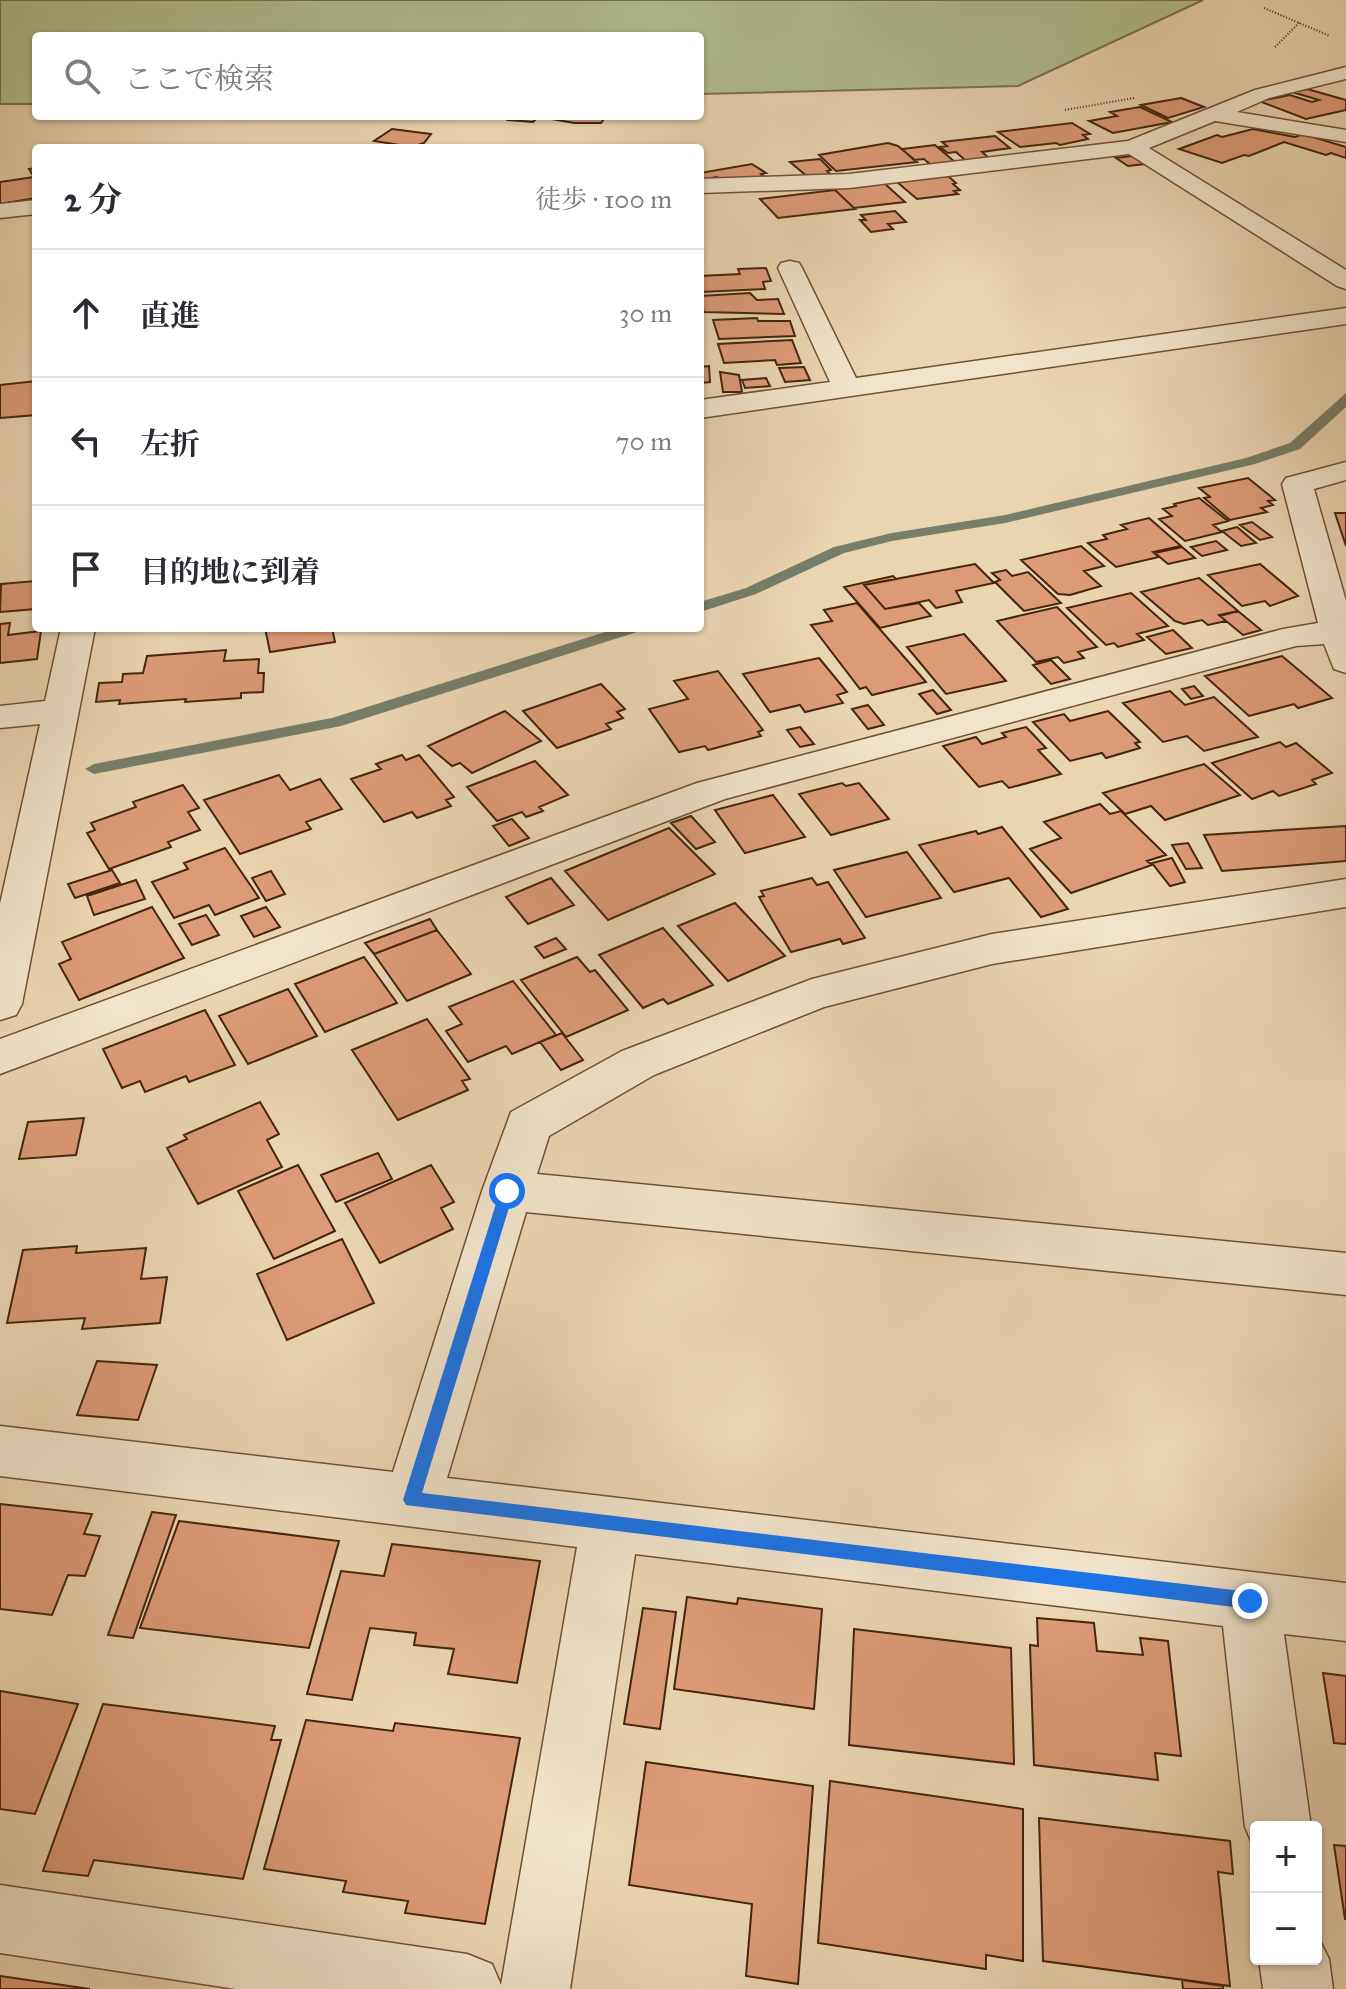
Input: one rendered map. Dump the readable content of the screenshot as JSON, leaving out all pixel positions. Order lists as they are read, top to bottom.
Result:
{
  "page": {
    "search": "ここで検索",
    "heading": ["2 分", "徒歩 · 100 m"],
    "list": [
      ["直進", "30 m"],
      ["左折", "70 m"],
      "目的地に到着"
    ],
    "map_buttons": ["+", "−"]
  }
}
